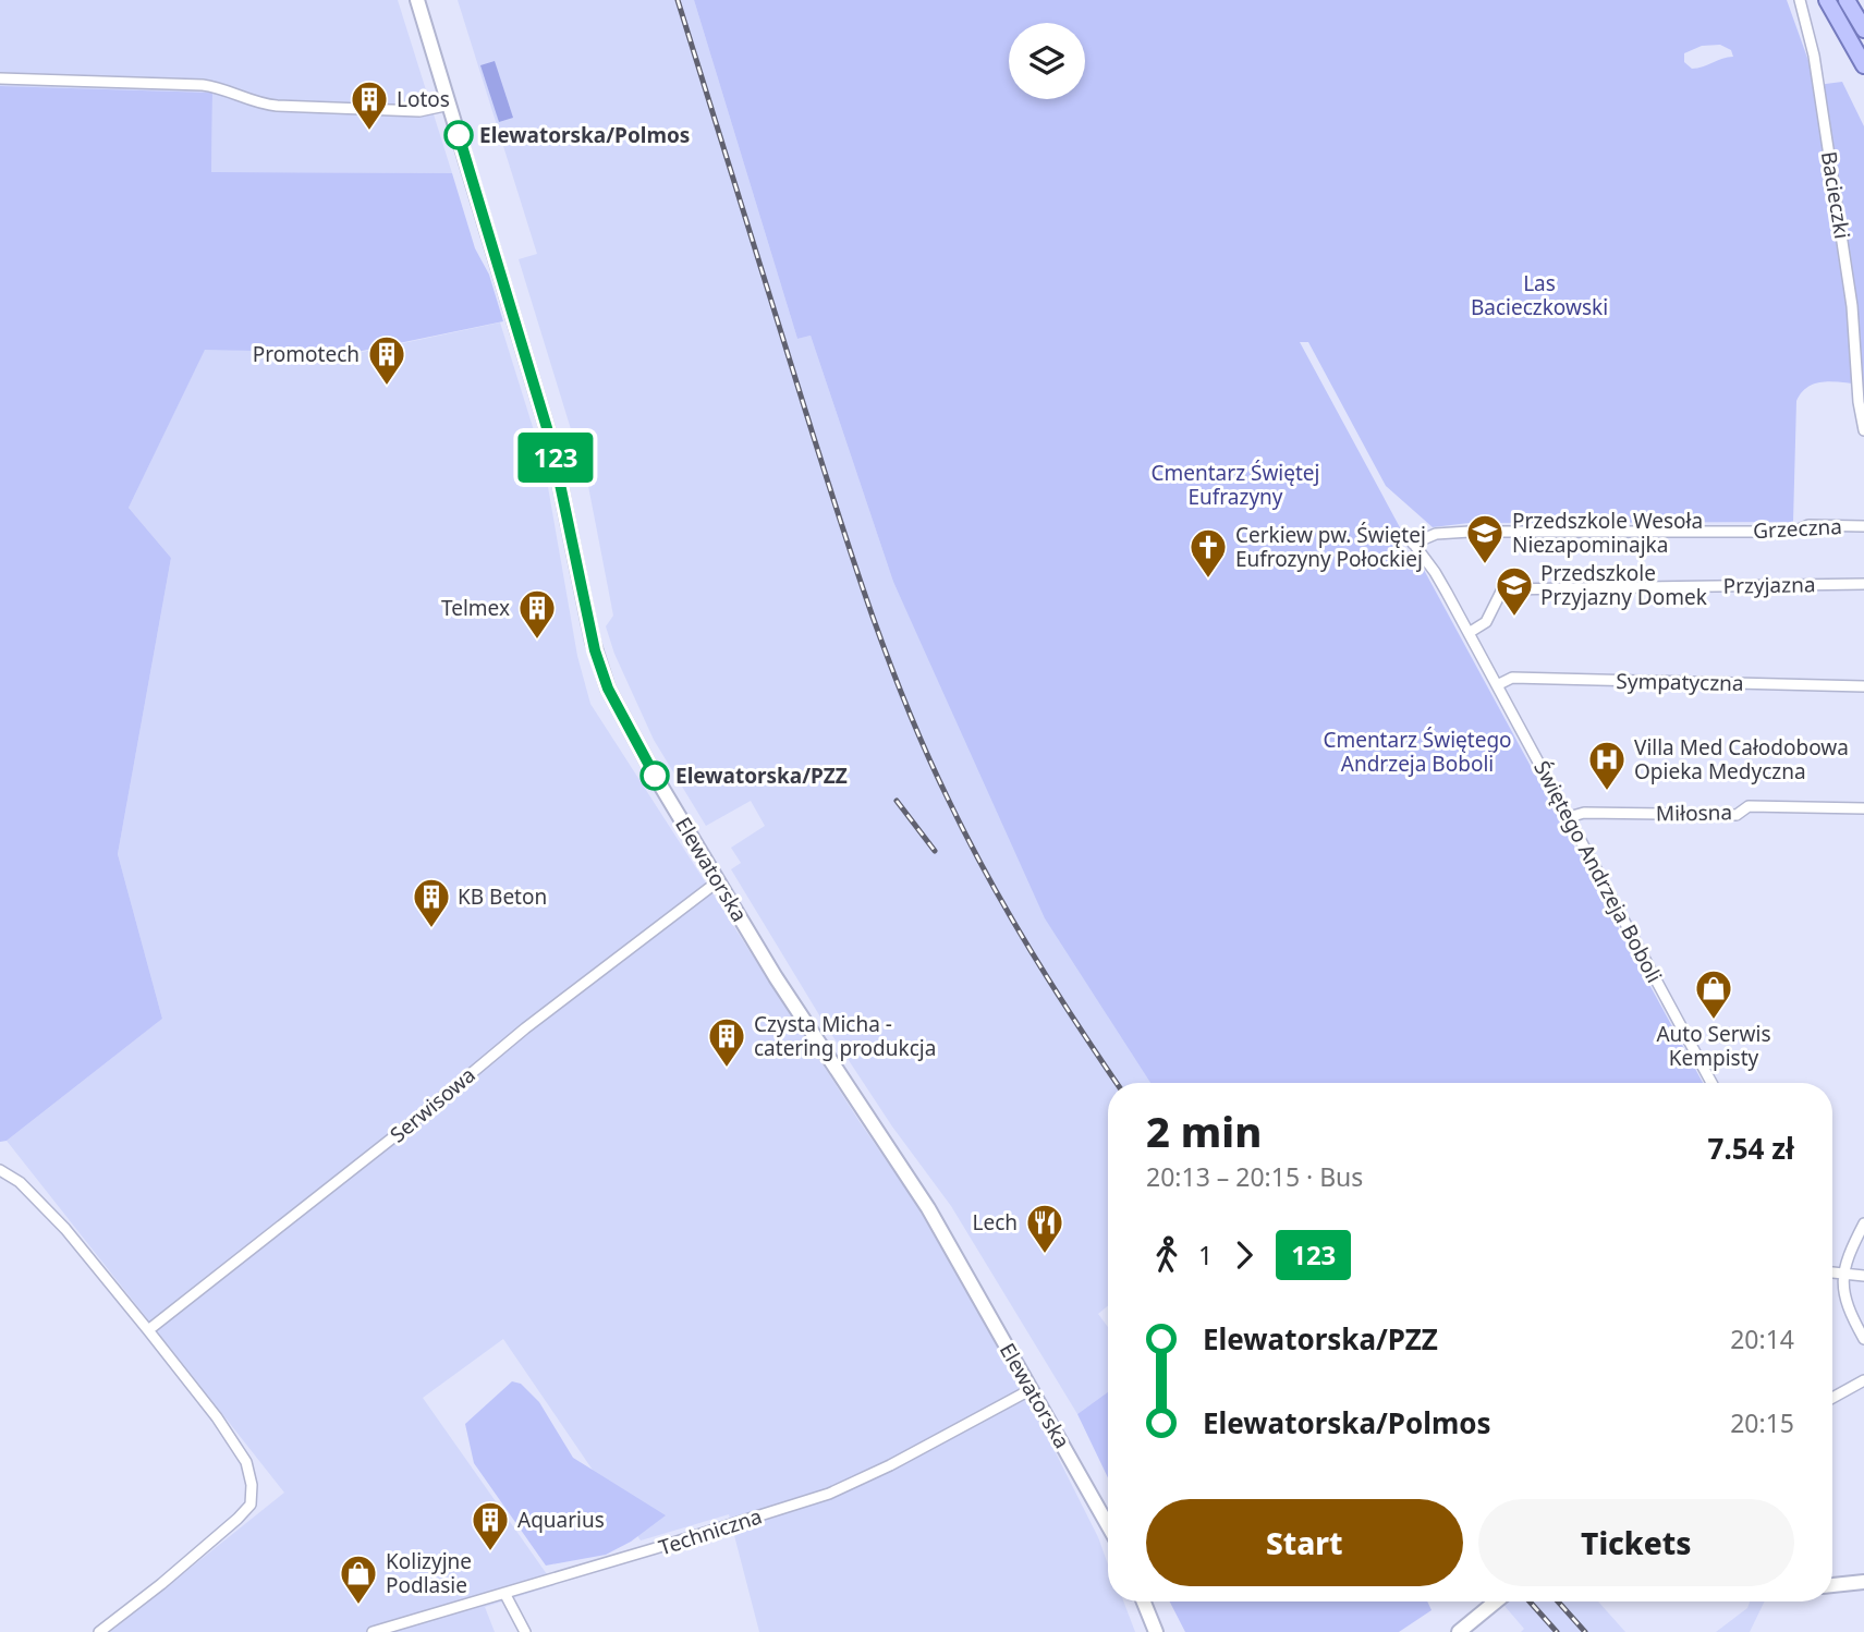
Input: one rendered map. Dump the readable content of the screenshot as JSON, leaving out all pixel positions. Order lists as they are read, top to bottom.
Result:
{
  "streets": {
    "street": [
      "Bacieczki",
      "Grzeczna",
      "Przyjazna",
      "Sympatyczna",
      "Miłosna",
      "Elewatorska",
      "Świętego Andrzeja Boboli",
      "Serwisowa",
      "Techniczna"
    ]
  },
  "crossings": [
    ["Grzeczna", "Świętego Andrzeja Boboli"],
    ["Przyjazna", "Świętego Andrzeja Boboli"],
    ["Sympatyczna", "Świętego Andrzeja Boboli"],
    ["Miłosna", "Świętego Andrzeja Boboli"],
    ["Elewatorska", "Serwisowa"],
    ["Elewatorska", "Techniczna"]
  ],
  "parks": ["Las Bacieczkowski", "Cmentarz Świętej Eufrazyny", "Cmentarz Świętego Andrzeja Boboli"],
  "places": {
    "building": [
      "Lotos",
      "Promotech",
      "Telmex",
      "KB Beton",
      "Czysta Micha - catering produkcja",
      "Aquarius"
    ],
    "other": ["Elewatorska/Polmos", "Elewatorska/PZZ"],
    "school or university": ["Przedszkole Wesoła Niezapominajka", "Przedszkole Przyjazny Domek"],
    "church": ["Cerkiew pw. Świętej Eufrozyny Połockiej"],
    "hospital": ["Villa Med Całodobowa Opieka Medyczna"],
    "shop": ["Auto Serwis Kempisty", "Kolizyjne Podlasie"],
    "restaurant": ["Lech"]
  },
  "lines": ["bus line 123"],
  "page": {
    "on_map": "123",
    "heading": ["2 min", "20:13 – 20:15 · Bus", "7.54 zł"],
    "legs": ["1", "123"],
    "list": [
      {
        "name": "Elewatorska/PZZ",
        "value": "20:14"
      },
      {
        "name": "Elewatorska/Polmos",
        "value": "20:15"
      }
    ],
    "buttons": ["Start", "Tickets"]
  }
}
